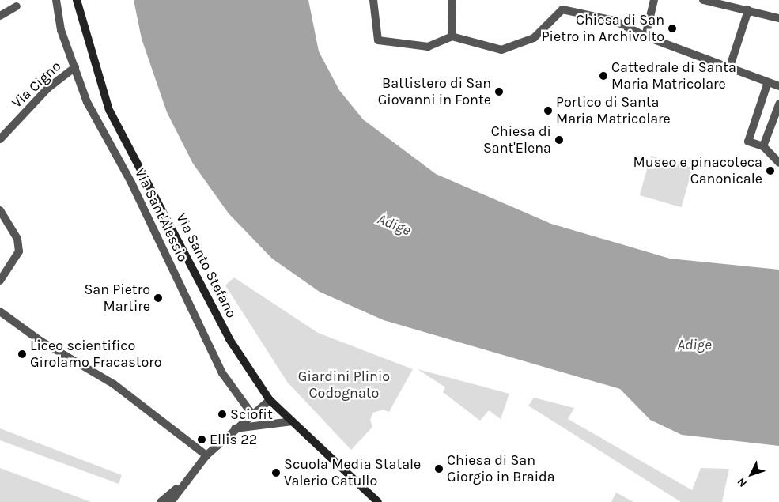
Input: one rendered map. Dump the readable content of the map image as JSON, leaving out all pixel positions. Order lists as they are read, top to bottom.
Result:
{
  "streets": {
    "main road": ["Via Santo Stefano"],
    "street": ["Via Cigno", "Via Sant'Alessio"]
  },
  "crossings": [
    ["Via Cigno", "Via Sant'Alessio"]
  ],
  "water": ["Adige"],
  "parks": ["Giardini Plinio Codognato"],
  "places": [
    "Chiesa di San Pietro in Archivolto",
    "Cattedrale di Santa Maria Matricolare",
    "Battistero di San Giovanni in Fonte",
    "Portico di Santa Maria Matricolare",
    "Chiesa di Sant'Elena",
    "Museo e pinacoteca Canonicale",
    "San Pietro Martire",
    "Liceo scientifico Girolamo Fracastoro",
    "Sciofit",
    "Ellis 22",
    "Chiesa di San Giorgio in Braida",
    "Scuola Media Statale Valerio Catullo"
  ],
  "north": "bottom left"
}
